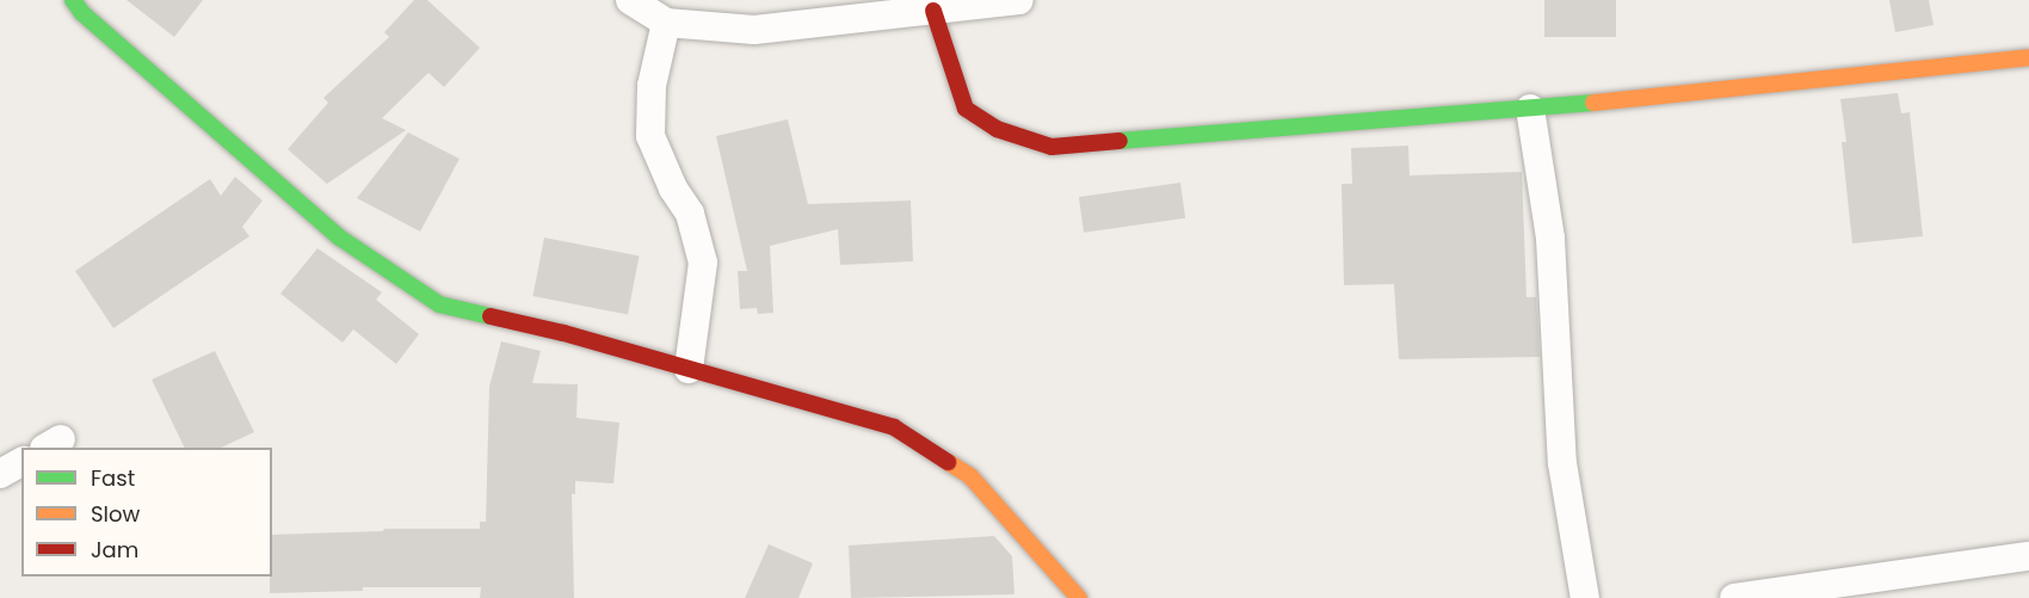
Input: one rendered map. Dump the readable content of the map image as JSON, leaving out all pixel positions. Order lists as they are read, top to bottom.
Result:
{
  "legend": ["Fast", "Slow", "Jam"]
}
